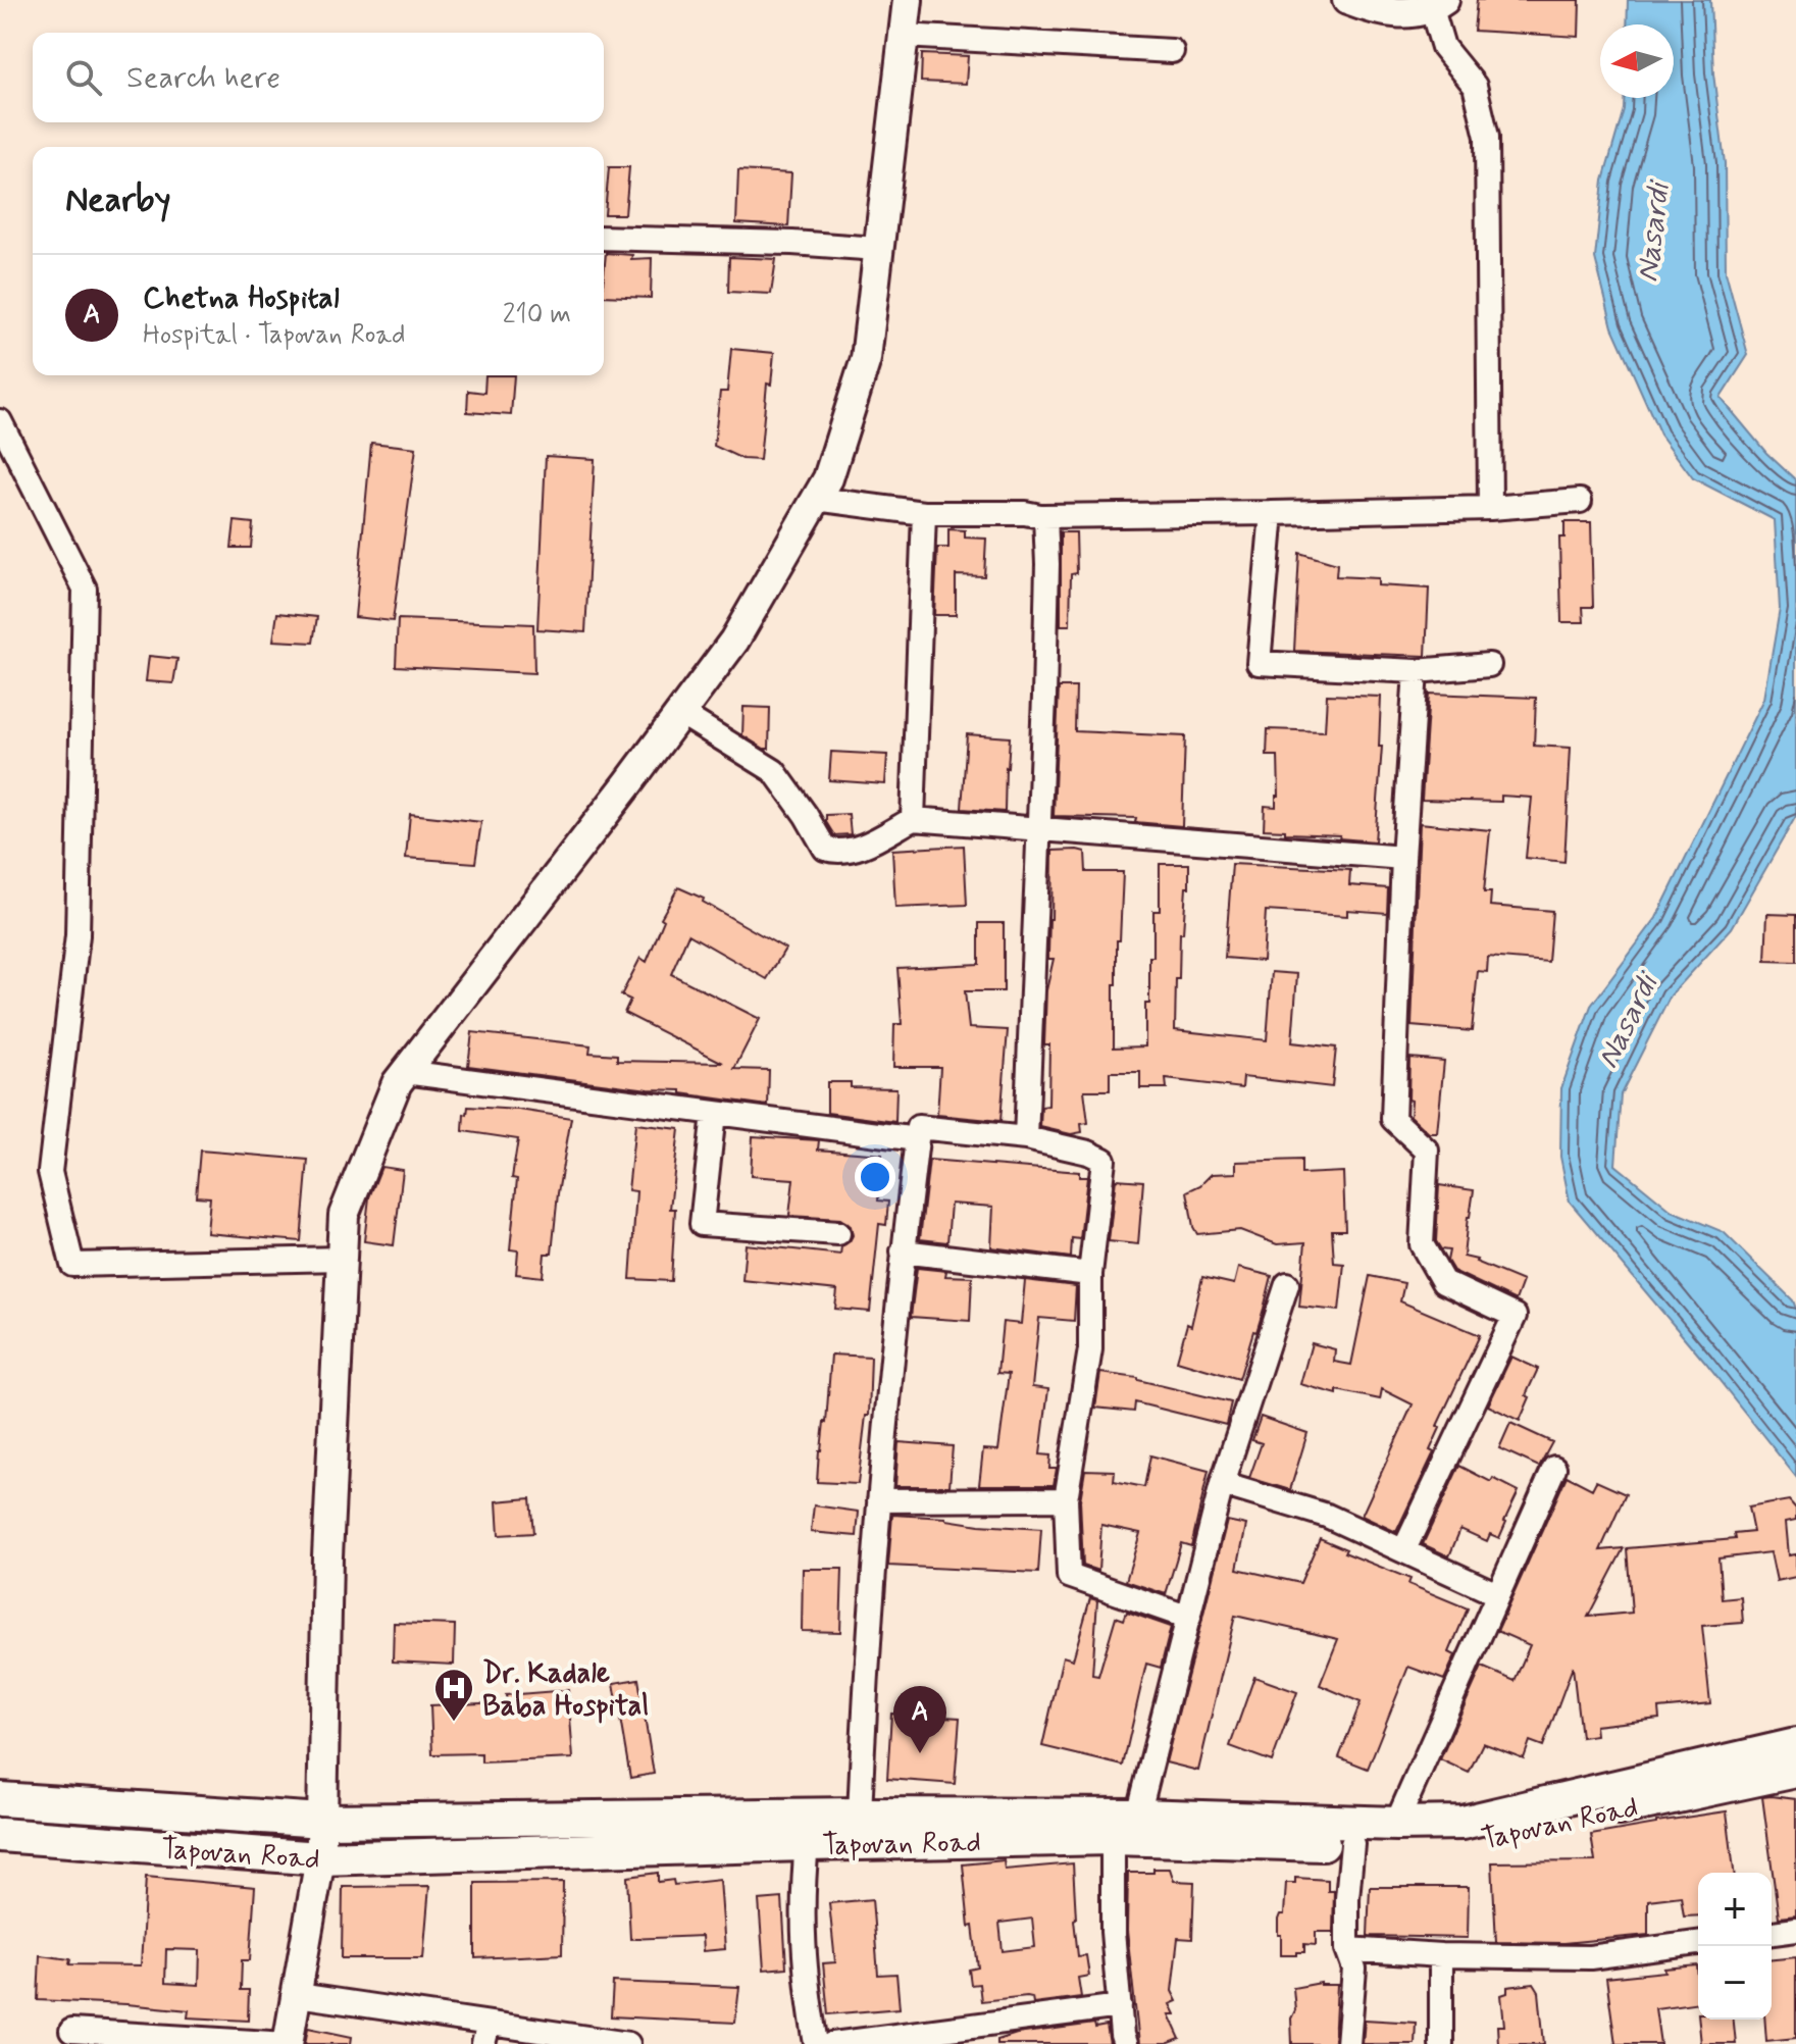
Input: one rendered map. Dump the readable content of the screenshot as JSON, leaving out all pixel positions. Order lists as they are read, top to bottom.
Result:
{
  "streets": {
    "main road": ["Tapovan Road"]
  },
  "water": ["Nasardi"],
  "places": {
    "hospital": ["Dr. Kadale Baba Hospital"]
  },
  "north": "left",
  "page": {
    "search": "Search here",
    "heading": "Nearby",
    "list": [
      {
        "mark": "A",
        "name": "Chetna Hospital",
        "note": "Hospital · Tapovan Road",
        "value": "210 m"
      }
    ],
    "pins": "A",
    "map_buttons": ["+", "−"]
  }
}
